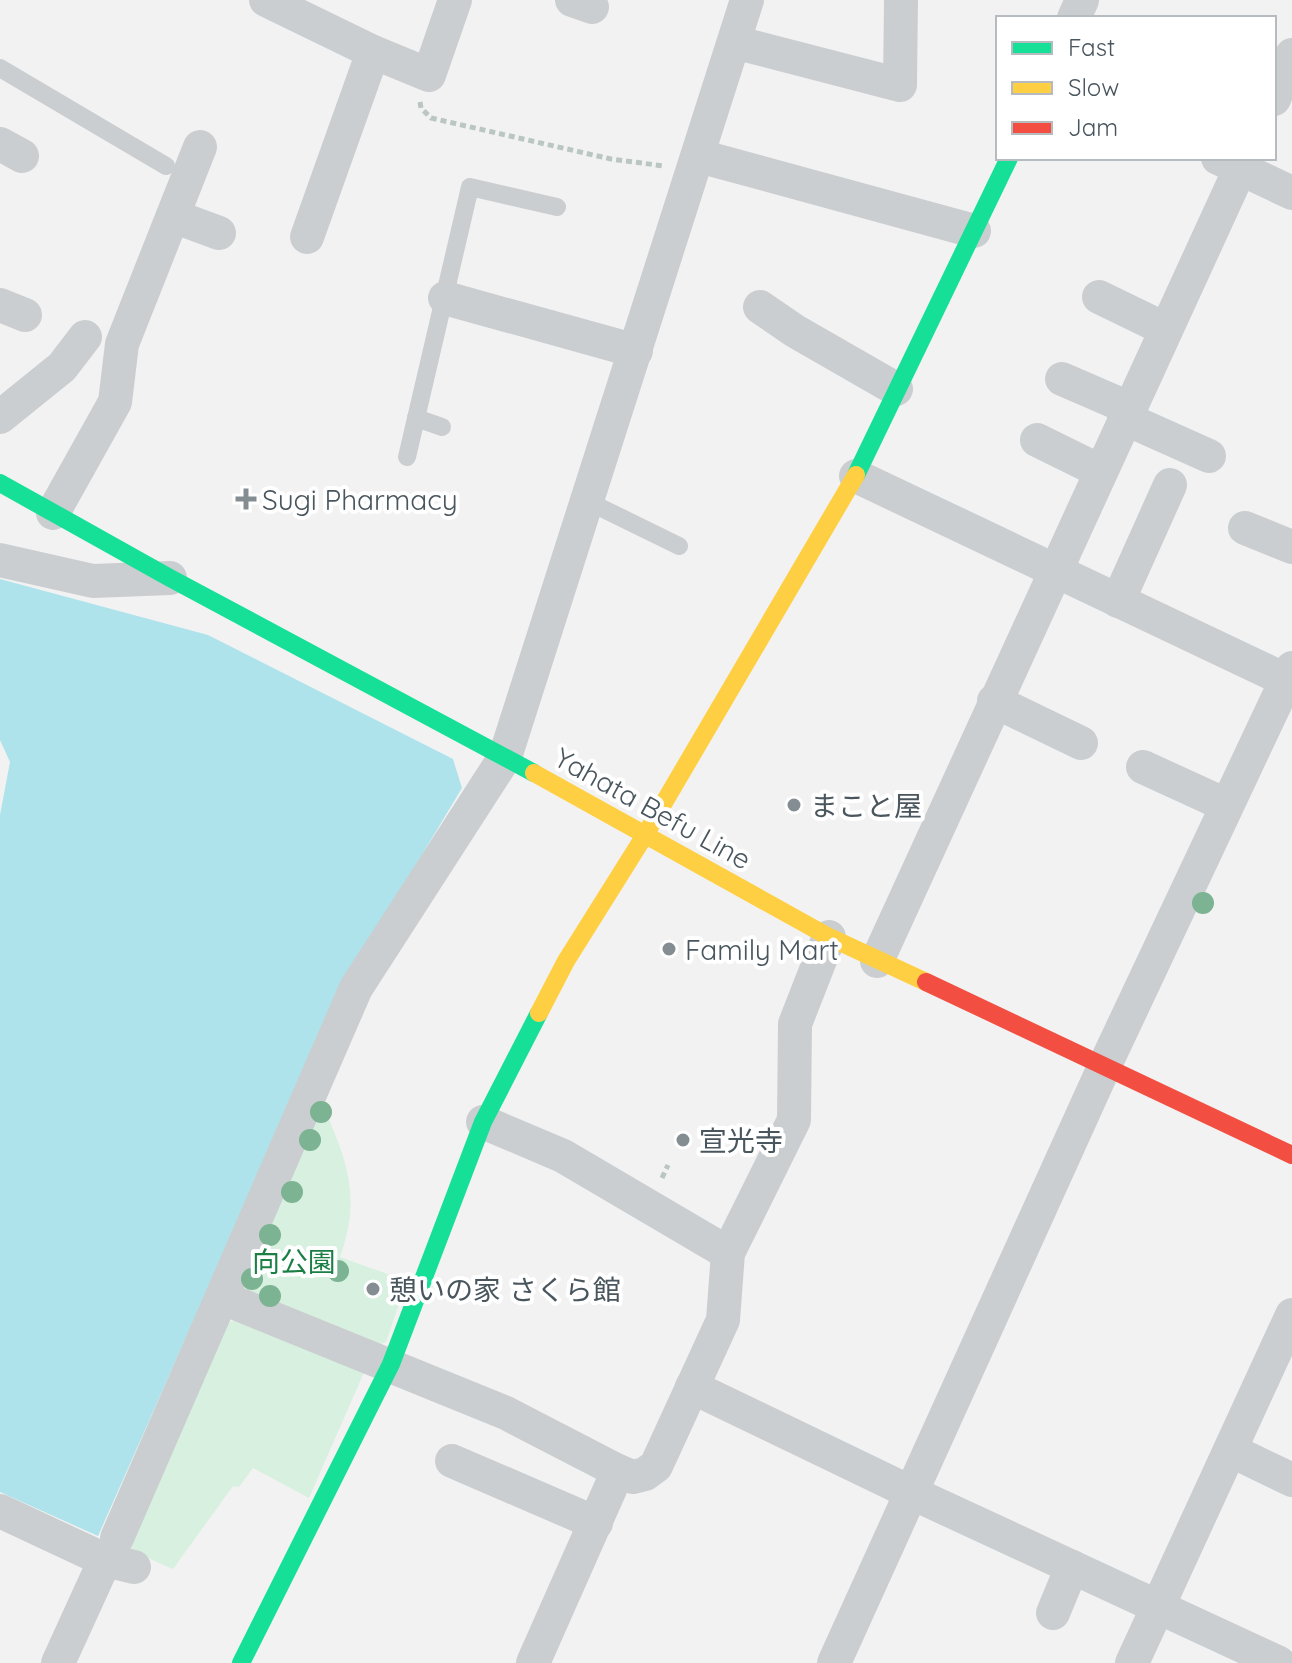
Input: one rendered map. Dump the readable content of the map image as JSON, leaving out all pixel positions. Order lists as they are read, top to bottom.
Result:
{
  "streets": {
    "street": ["Yahata Befu Line"]
  },
  "parks": ["向公園"],
  "places": {
    "health": ["Sugi Pharmacy"],
    "other": [
      "まこと屋",
      "Family Mart",
      "宣光寺",
      "憩いの家 さくら館"
    ]
  },
  "legend": ["Fast", "Slow", "Jam"]
}
